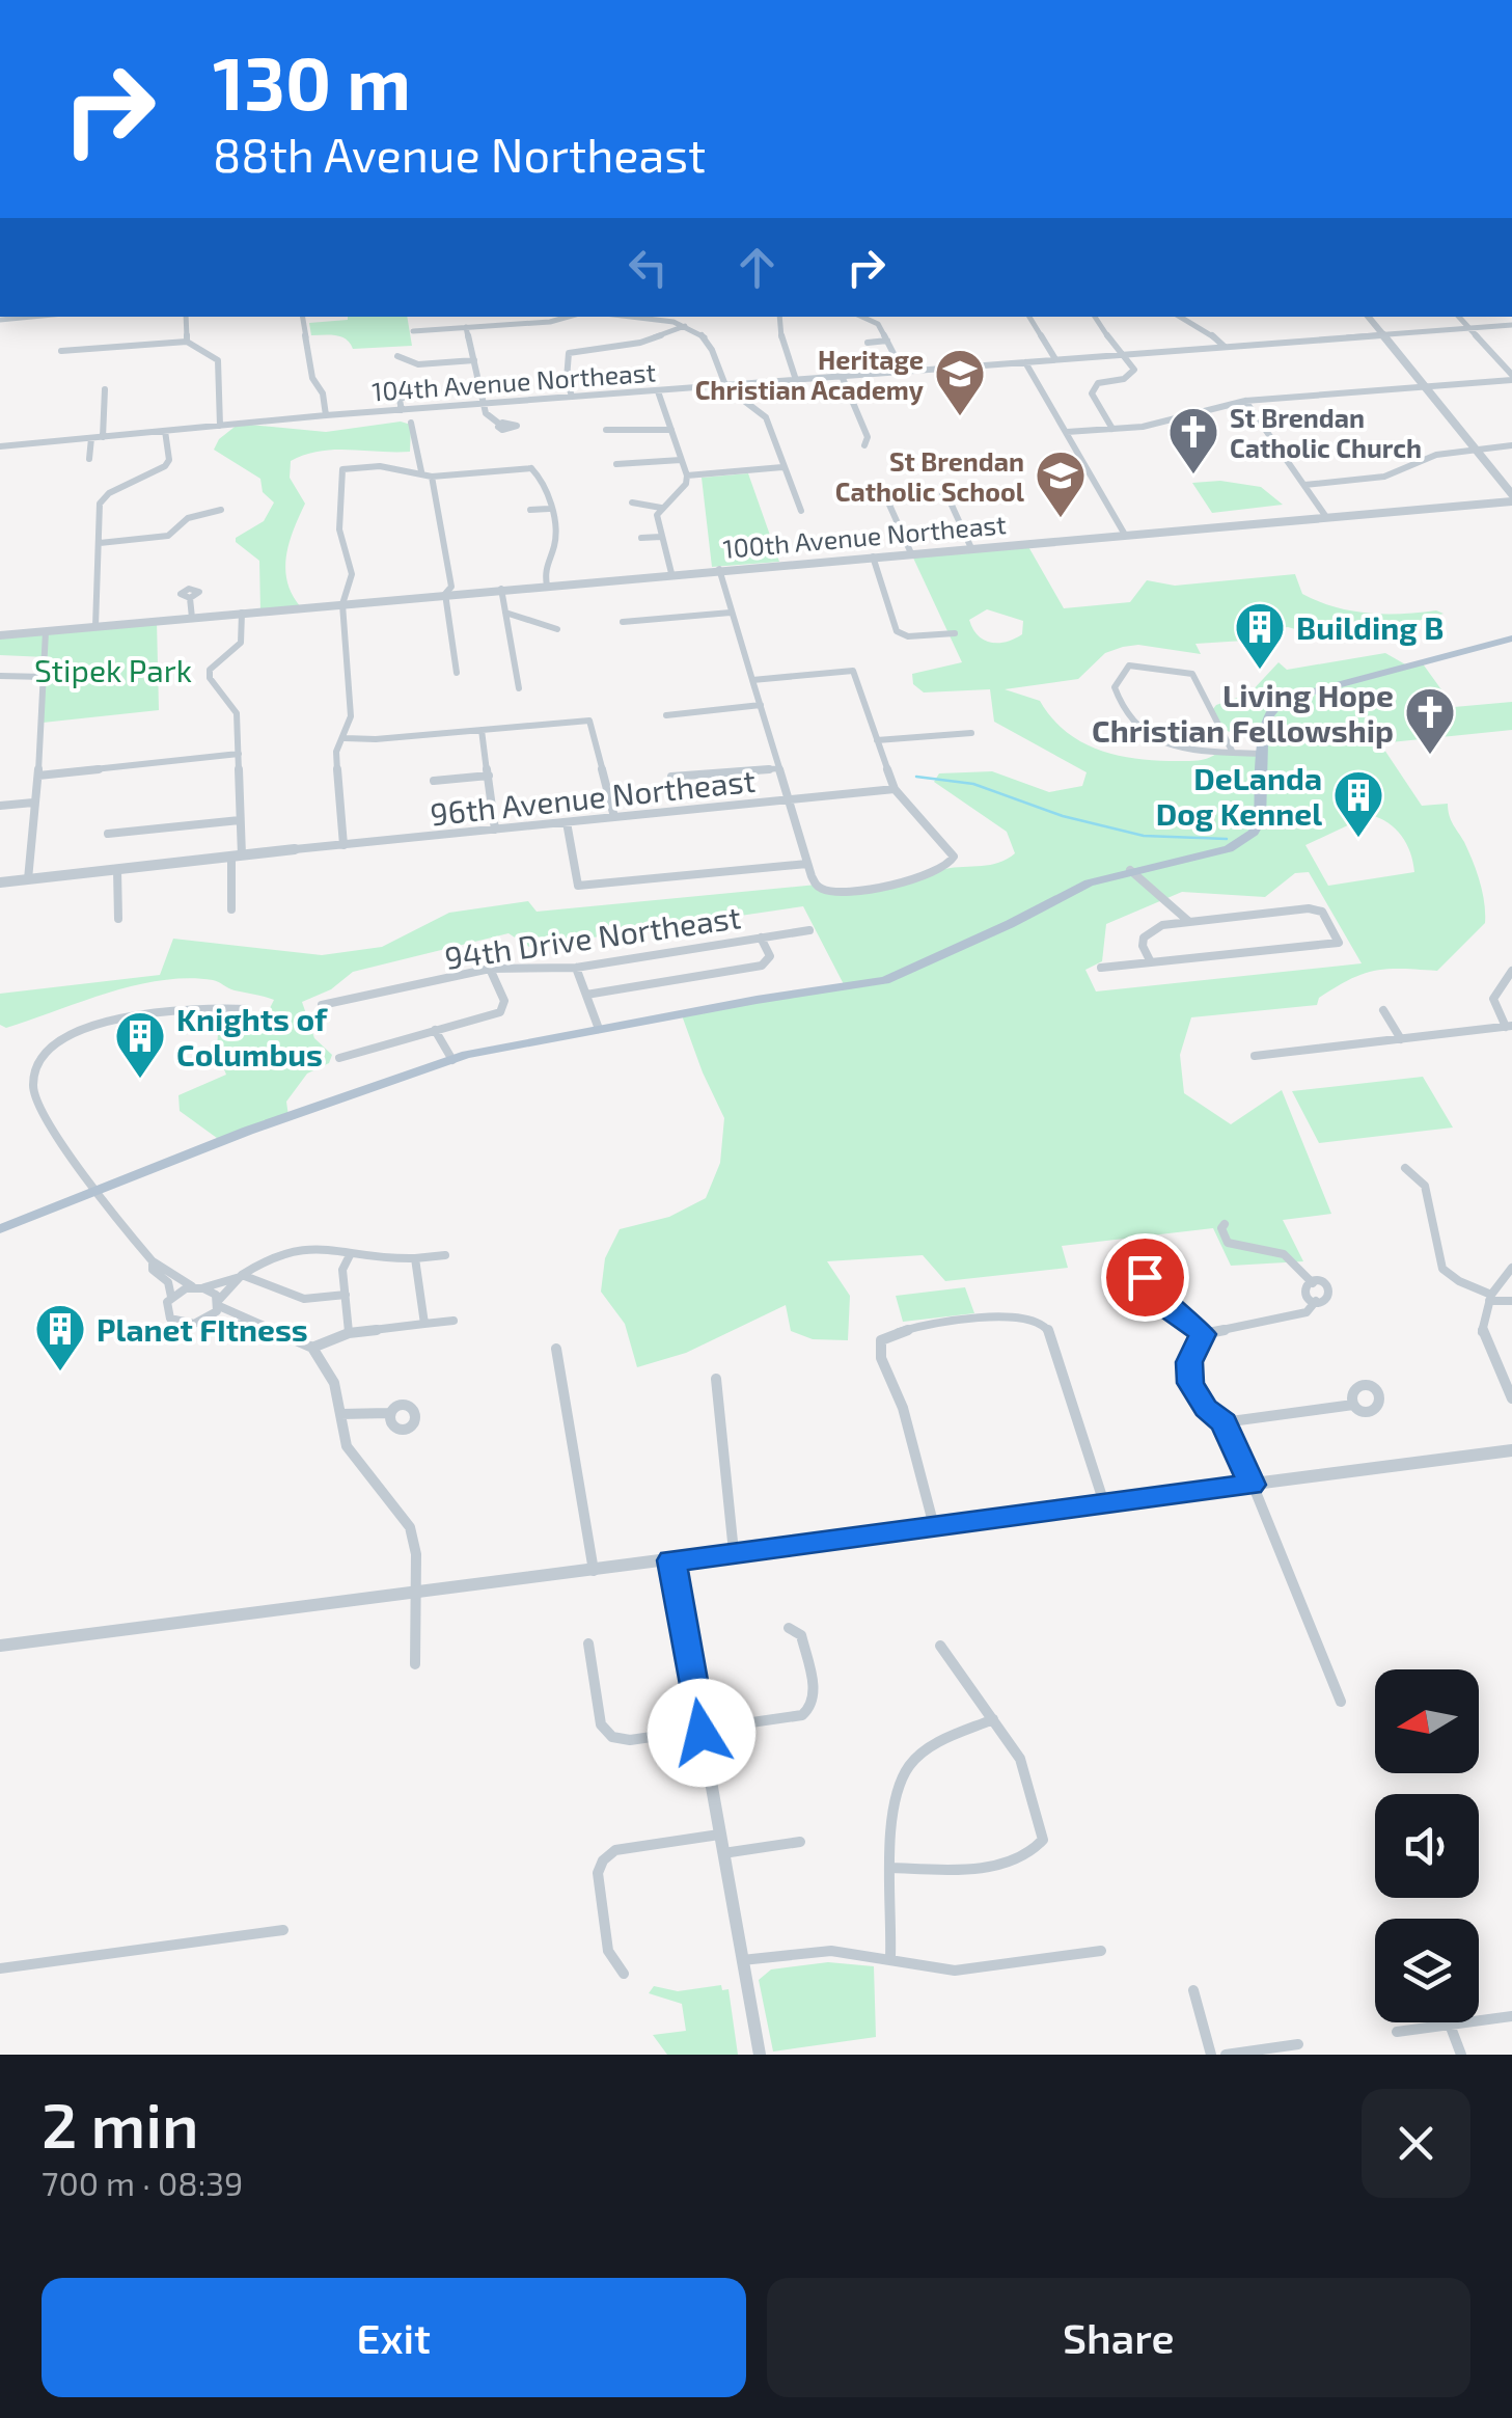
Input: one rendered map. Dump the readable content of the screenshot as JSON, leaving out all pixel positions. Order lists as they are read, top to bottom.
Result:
{
  "streets": {
    "street": [
      "104th Avenue Northeast",
      "100th Avenue Northeast",
      "96th Avenue Northeast",
      "94th Drive Northeast"
    ]
  },
  "parks": ["Stipek Park"],
  "places": {
    "school or university": ["Heritage Christian Academy", "St Brendan Catholic School"],
    "church": ["St Brendan Catholic Church", "Living Hope Christian Fellowship"],
    "building": [
      "Building B",
      "DeLanda Dog Kennel",
      "Knights of Columbus",
      "Planet FItness"
    ]
  },
  "north": "left",
  "page": {
    "turn": ["130 m", "88th Avenue Northeast"],
    "heading": ["2 min", "700 m · 08:39"],
    "buttons": ["Exit", "Share"]
  }
}
